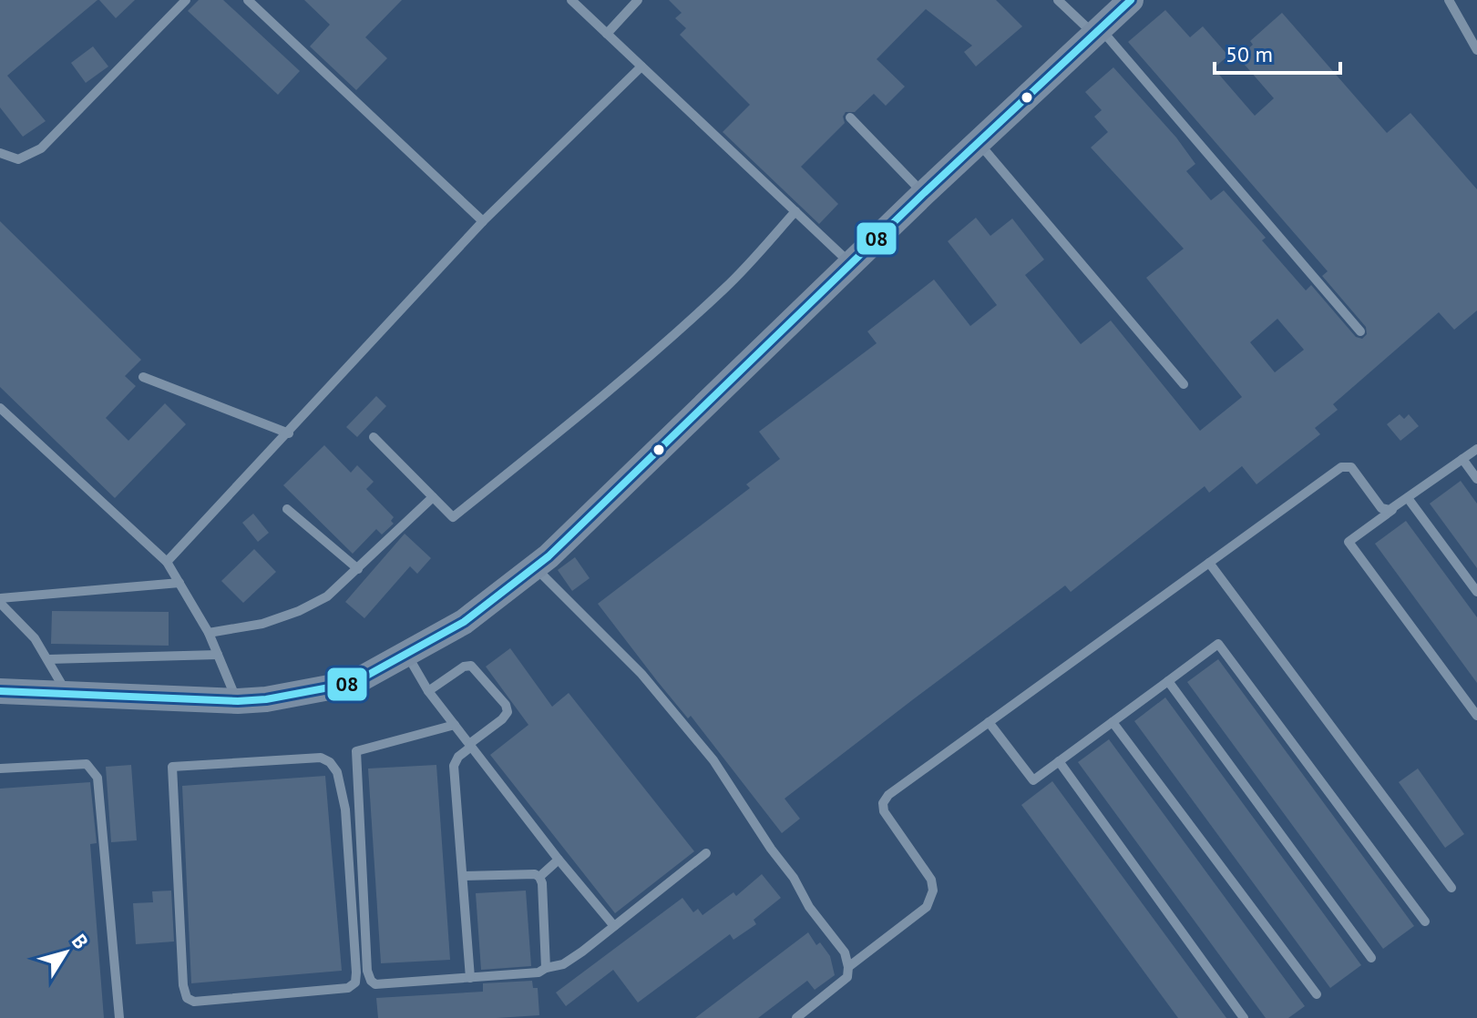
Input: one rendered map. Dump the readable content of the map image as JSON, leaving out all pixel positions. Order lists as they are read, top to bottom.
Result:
{
  "lines": ["transit line 08"],
  "scale_bar": "50 m",
  "north": "top right"
}
